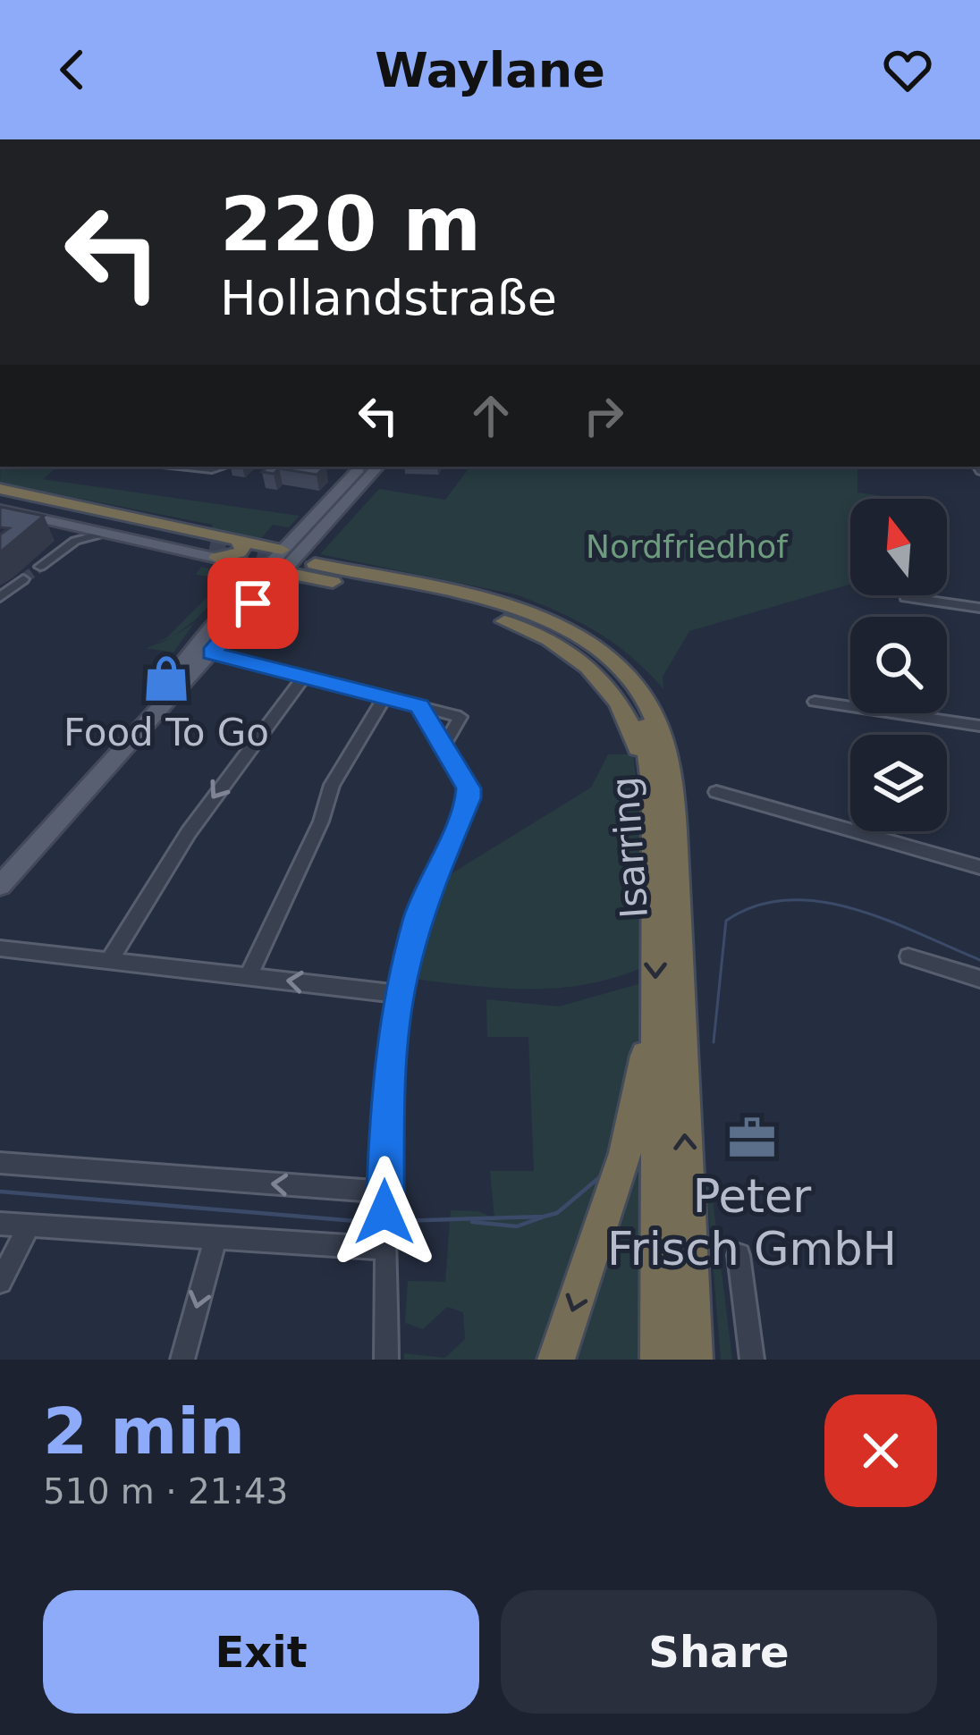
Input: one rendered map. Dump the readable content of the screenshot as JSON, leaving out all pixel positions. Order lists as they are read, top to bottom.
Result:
{
  "streets": {
    "highway": ["Isarring"]
  },
  "parks": ["Nordfriedhof"],
  "places": {
    "shop": ["Food To Go"],
    "office": ["Peter Frisch GmbH"]
  },
  "north": "top",
  "page": {
    "header": "Waylane",
    "turn": ["220 m", "Hollandstraße"],
    "heading": ["2 min", "510 m · 21:43"],
    "buttons": ["Exit", "Share"]
  }
}
